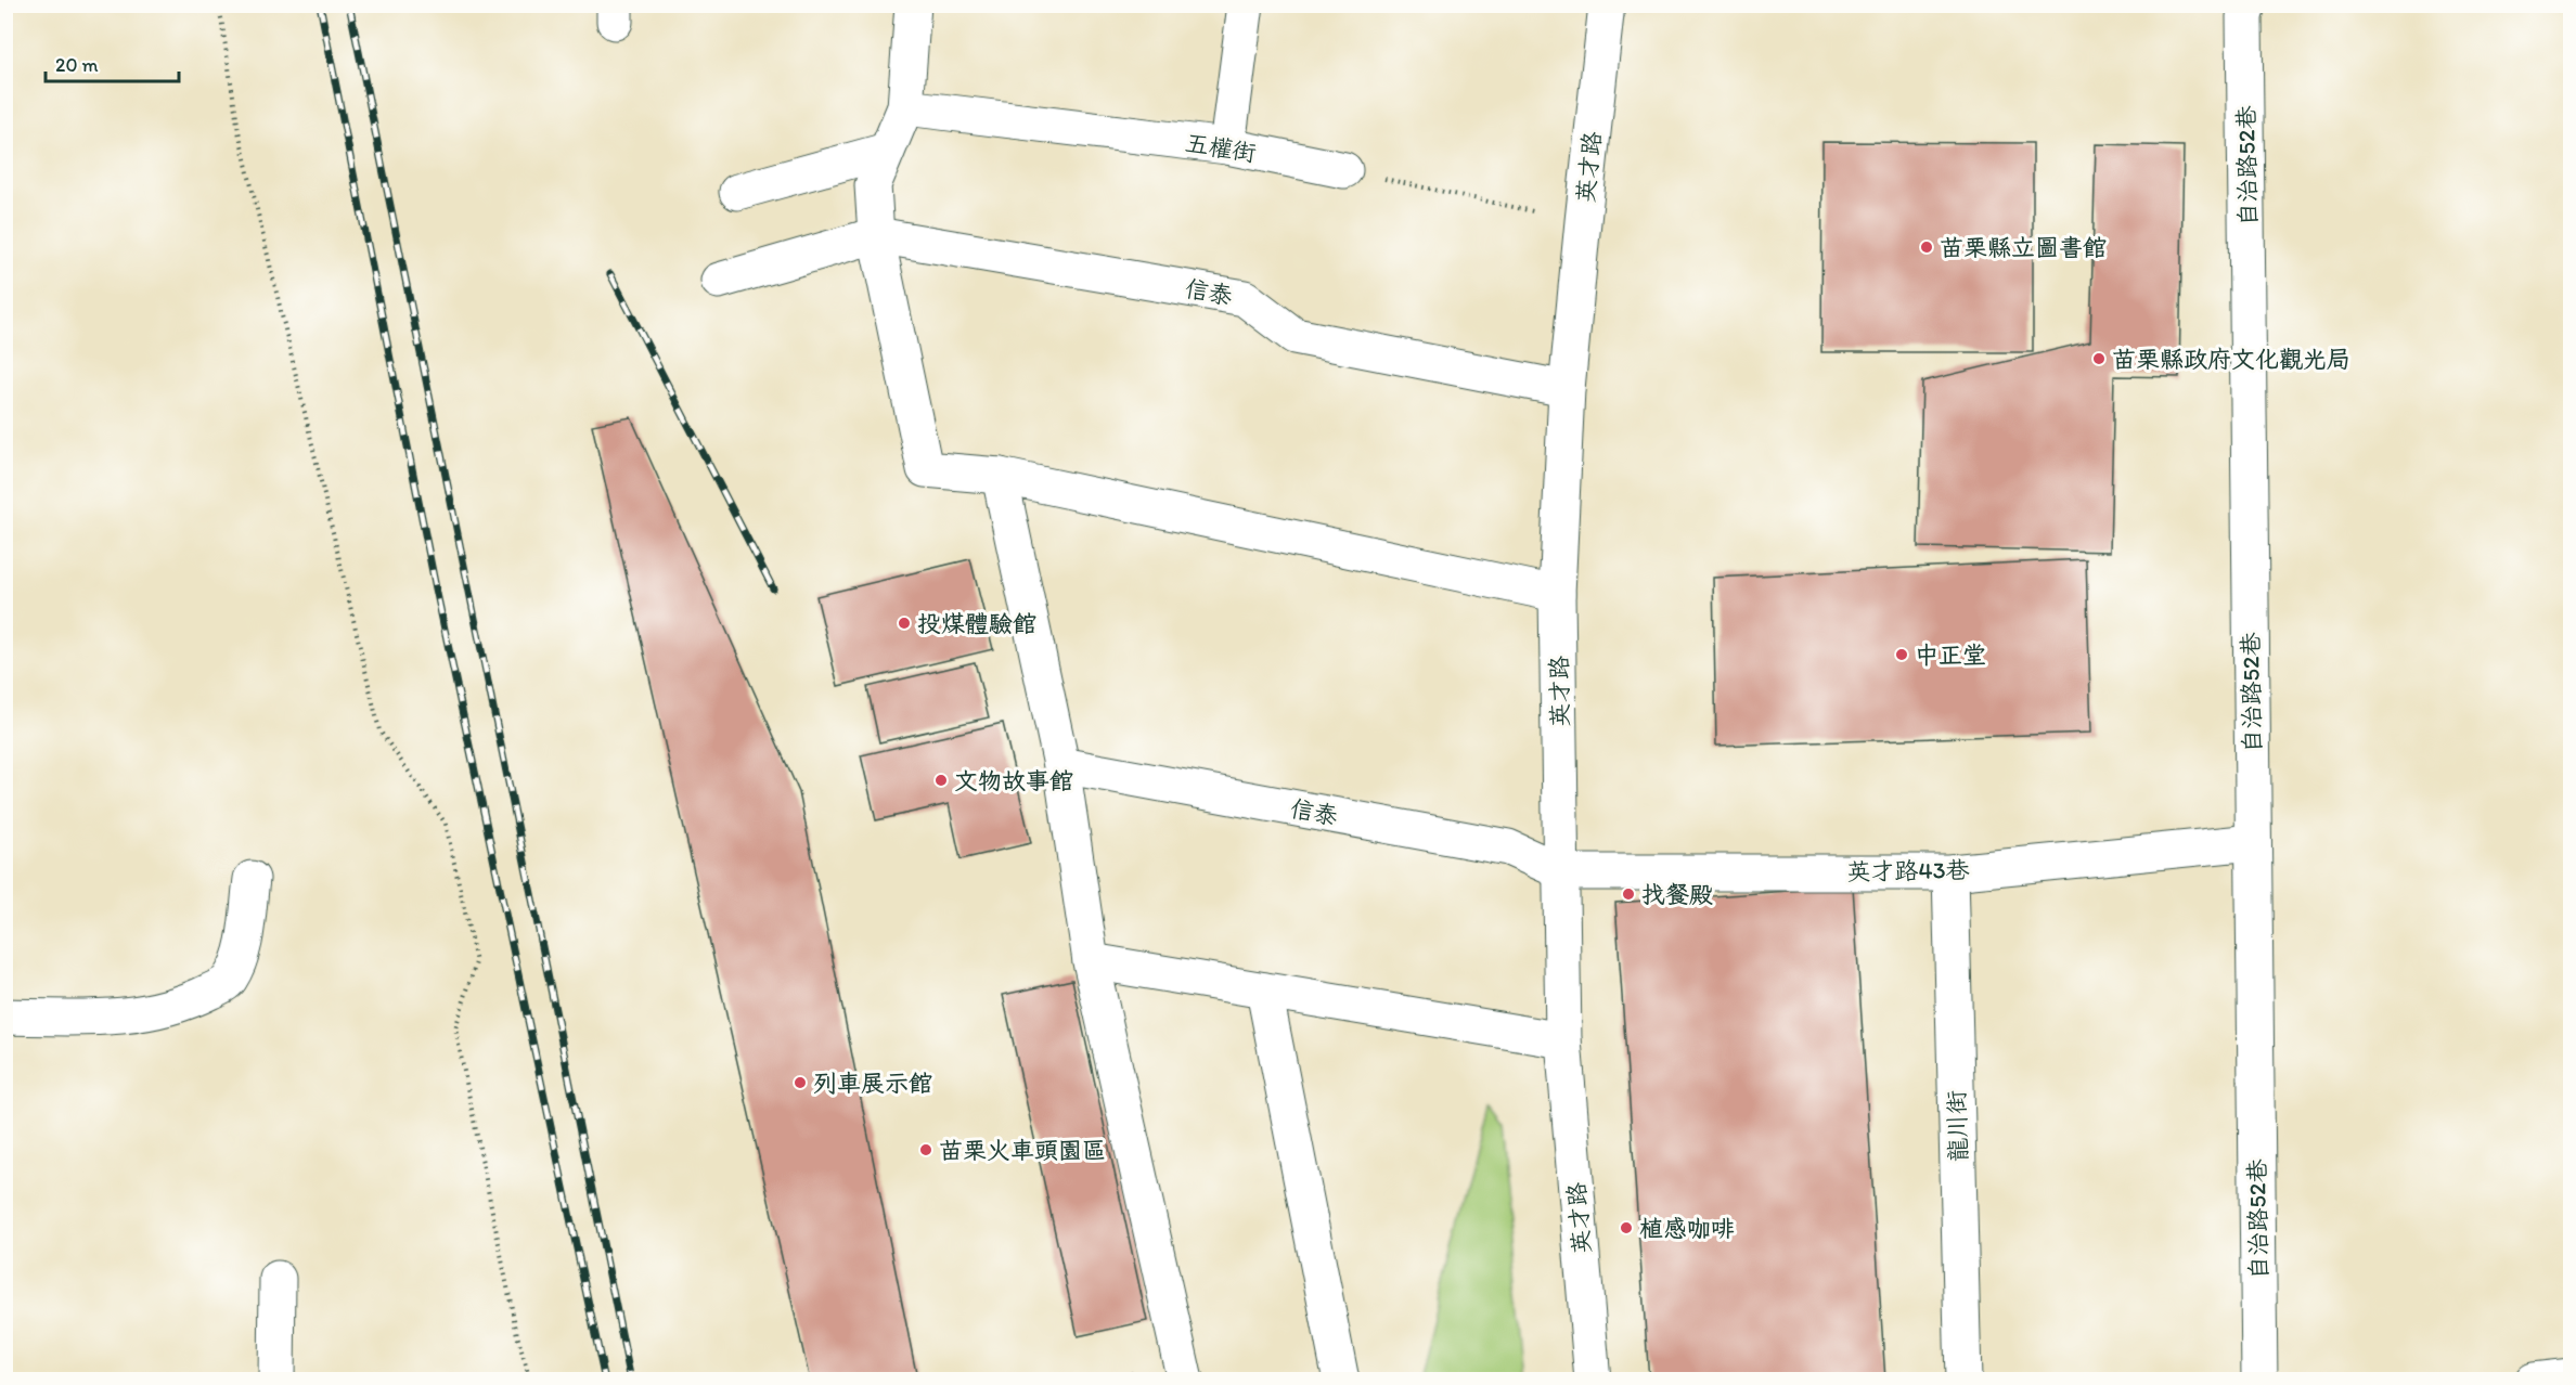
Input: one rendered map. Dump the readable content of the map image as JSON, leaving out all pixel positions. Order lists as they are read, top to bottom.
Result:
{
  "streets": {
    "street": [
      "五權街",
      "自治路52巷",
      "英才路",
      "信泰",
      "英才路43巷",
      "龍川街"
    ]
  },
  "crossings": [
    ["自治路52巷", "英才路43巷"],
    ["英才路", "信泰"],
    ["英才路", "英才路43巷"],
    ["信泰", "英才路43巷"],
    ["英才路43巷", "龍川街"]
  ],
  "places": [
    "苗栗縣立圖書館",
    "苗栗縣政府文化觀光局",
    "投煤體驗館",
    "中正堂",
    "文物故事館",
    "找餐殿",
    "列車展示館",
    "苗栗火車頭園區",
    "植感咖啡"
  ],
  "scale_bar": "20 m"
}
